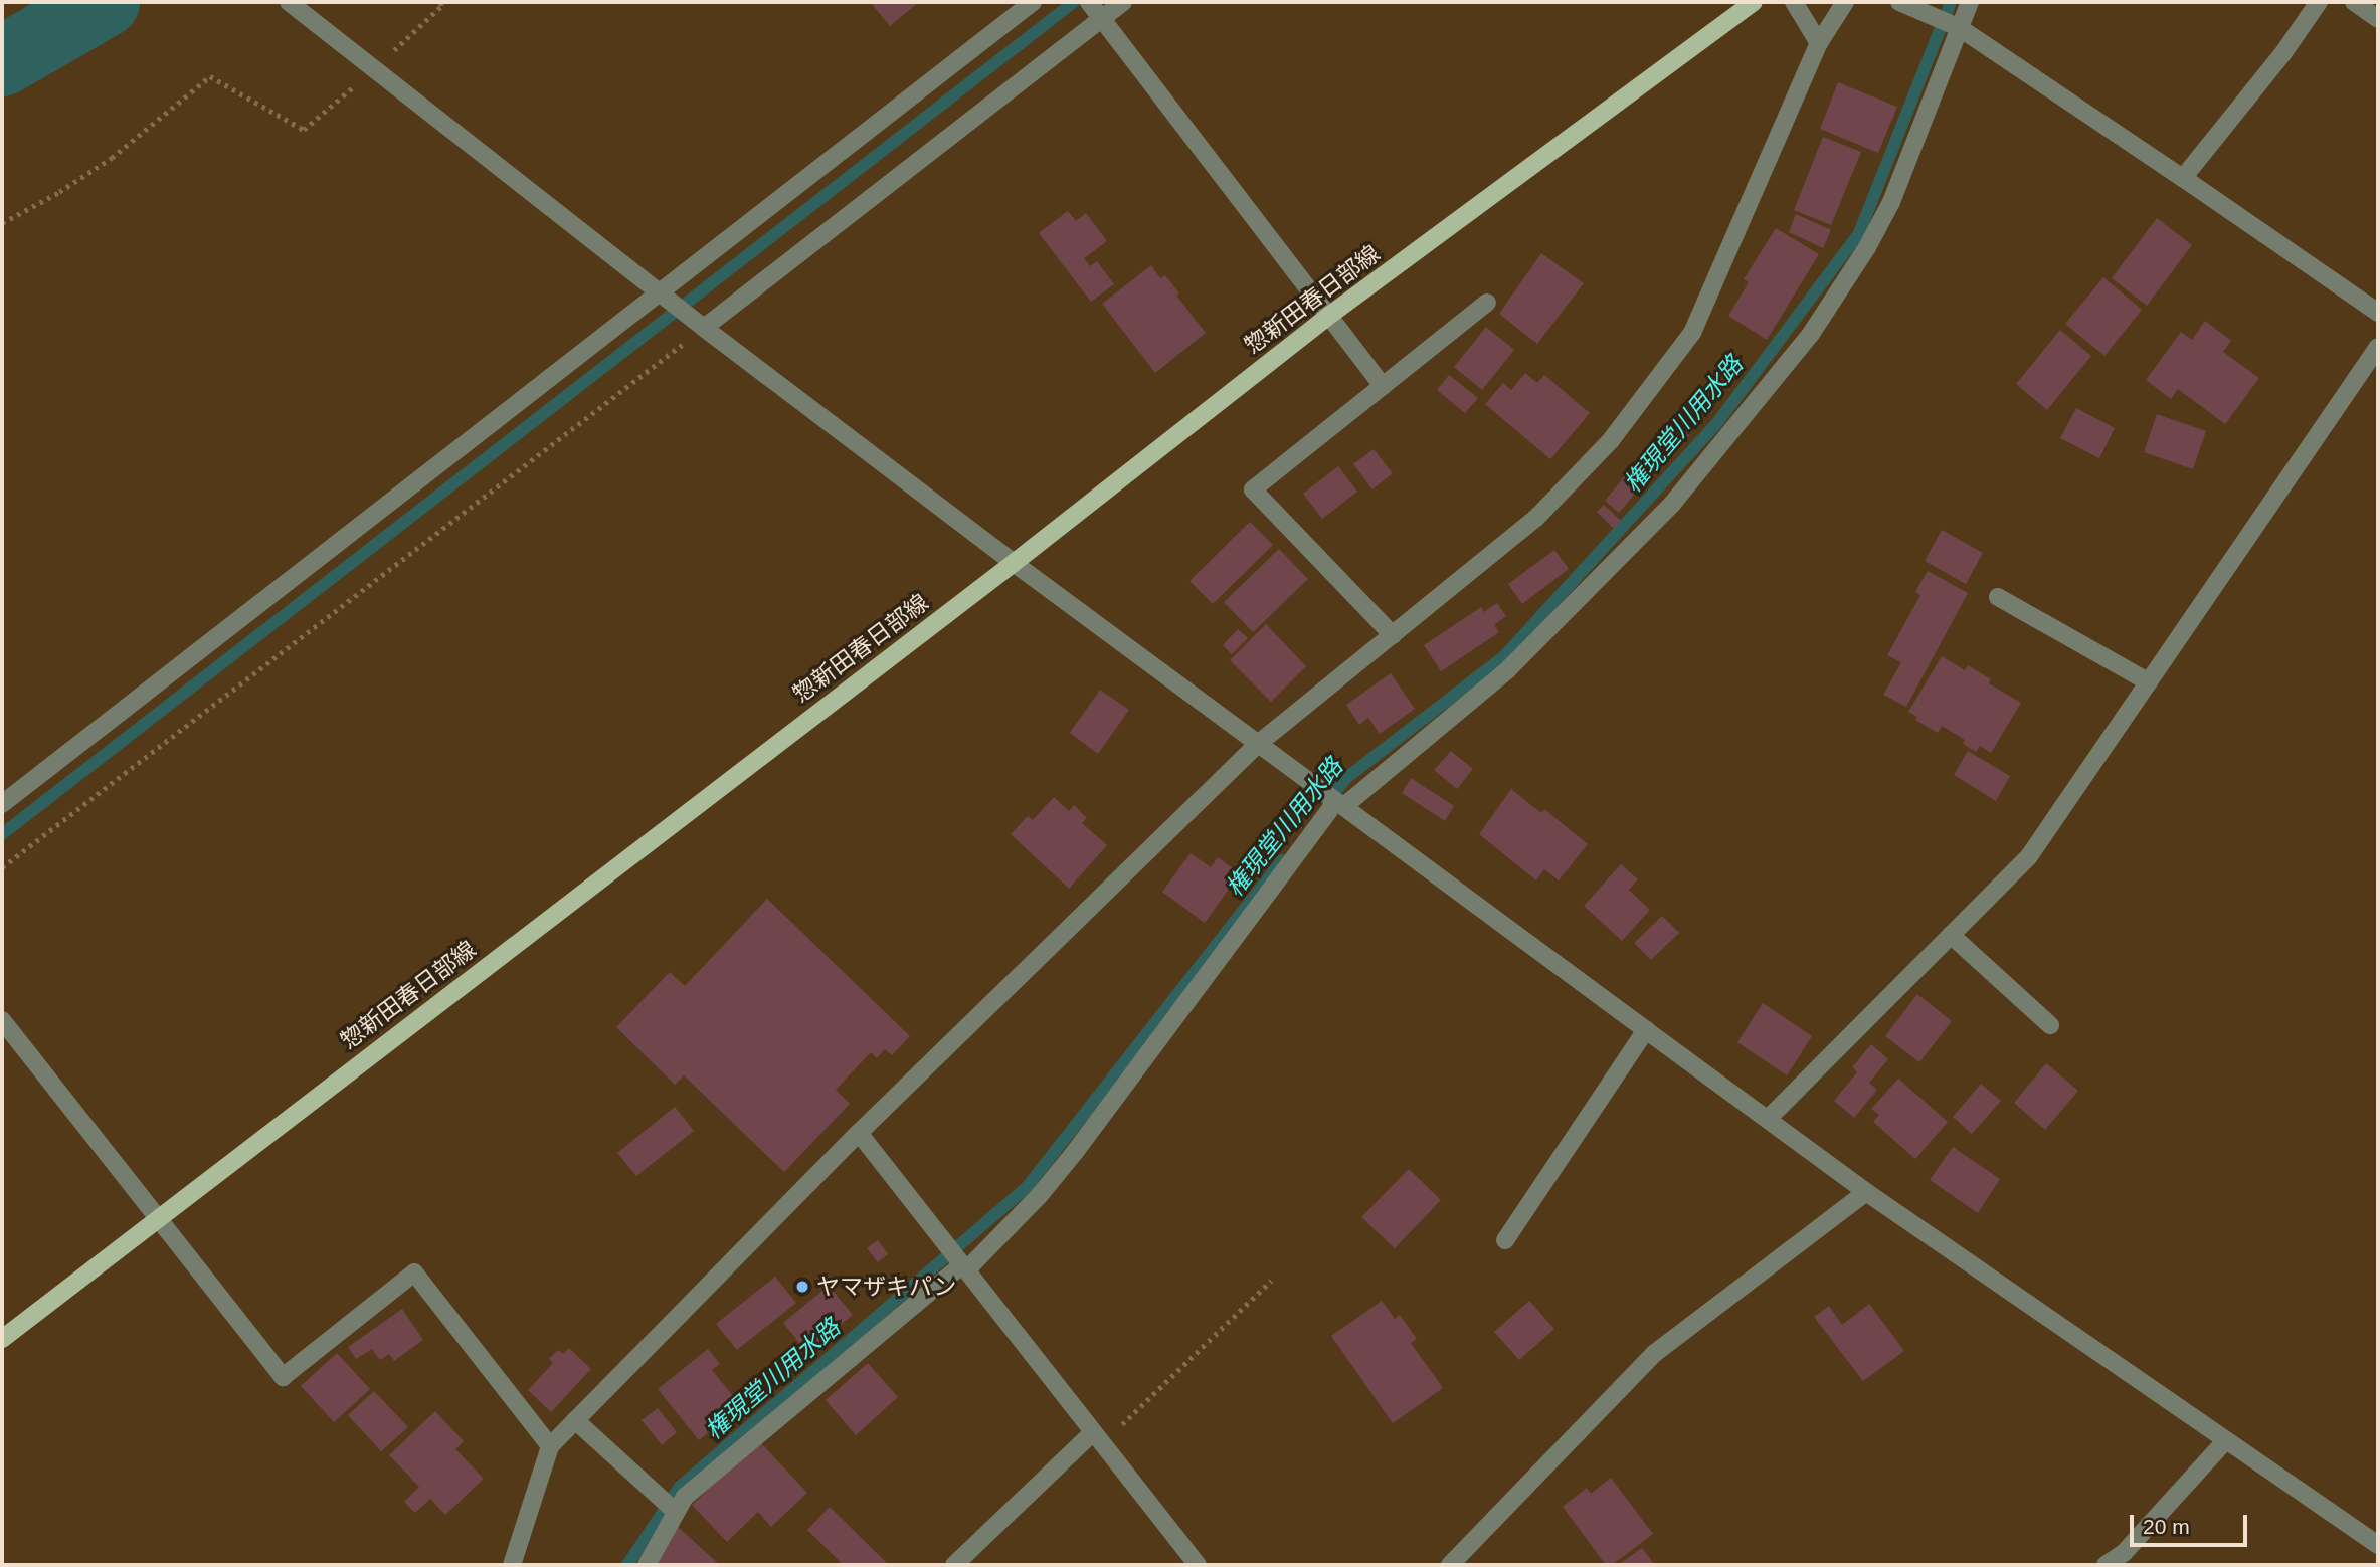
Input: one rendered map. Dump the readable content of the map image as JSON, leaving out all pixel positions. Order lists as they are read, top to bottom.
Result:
{
  "streets": {
    "main road": ["惣新田春日部線"]
  },
  "water": ["権現堂川用水路"],
  "places": ["ヤマザキパン"],
  "scale_bar": "20 m"
}
